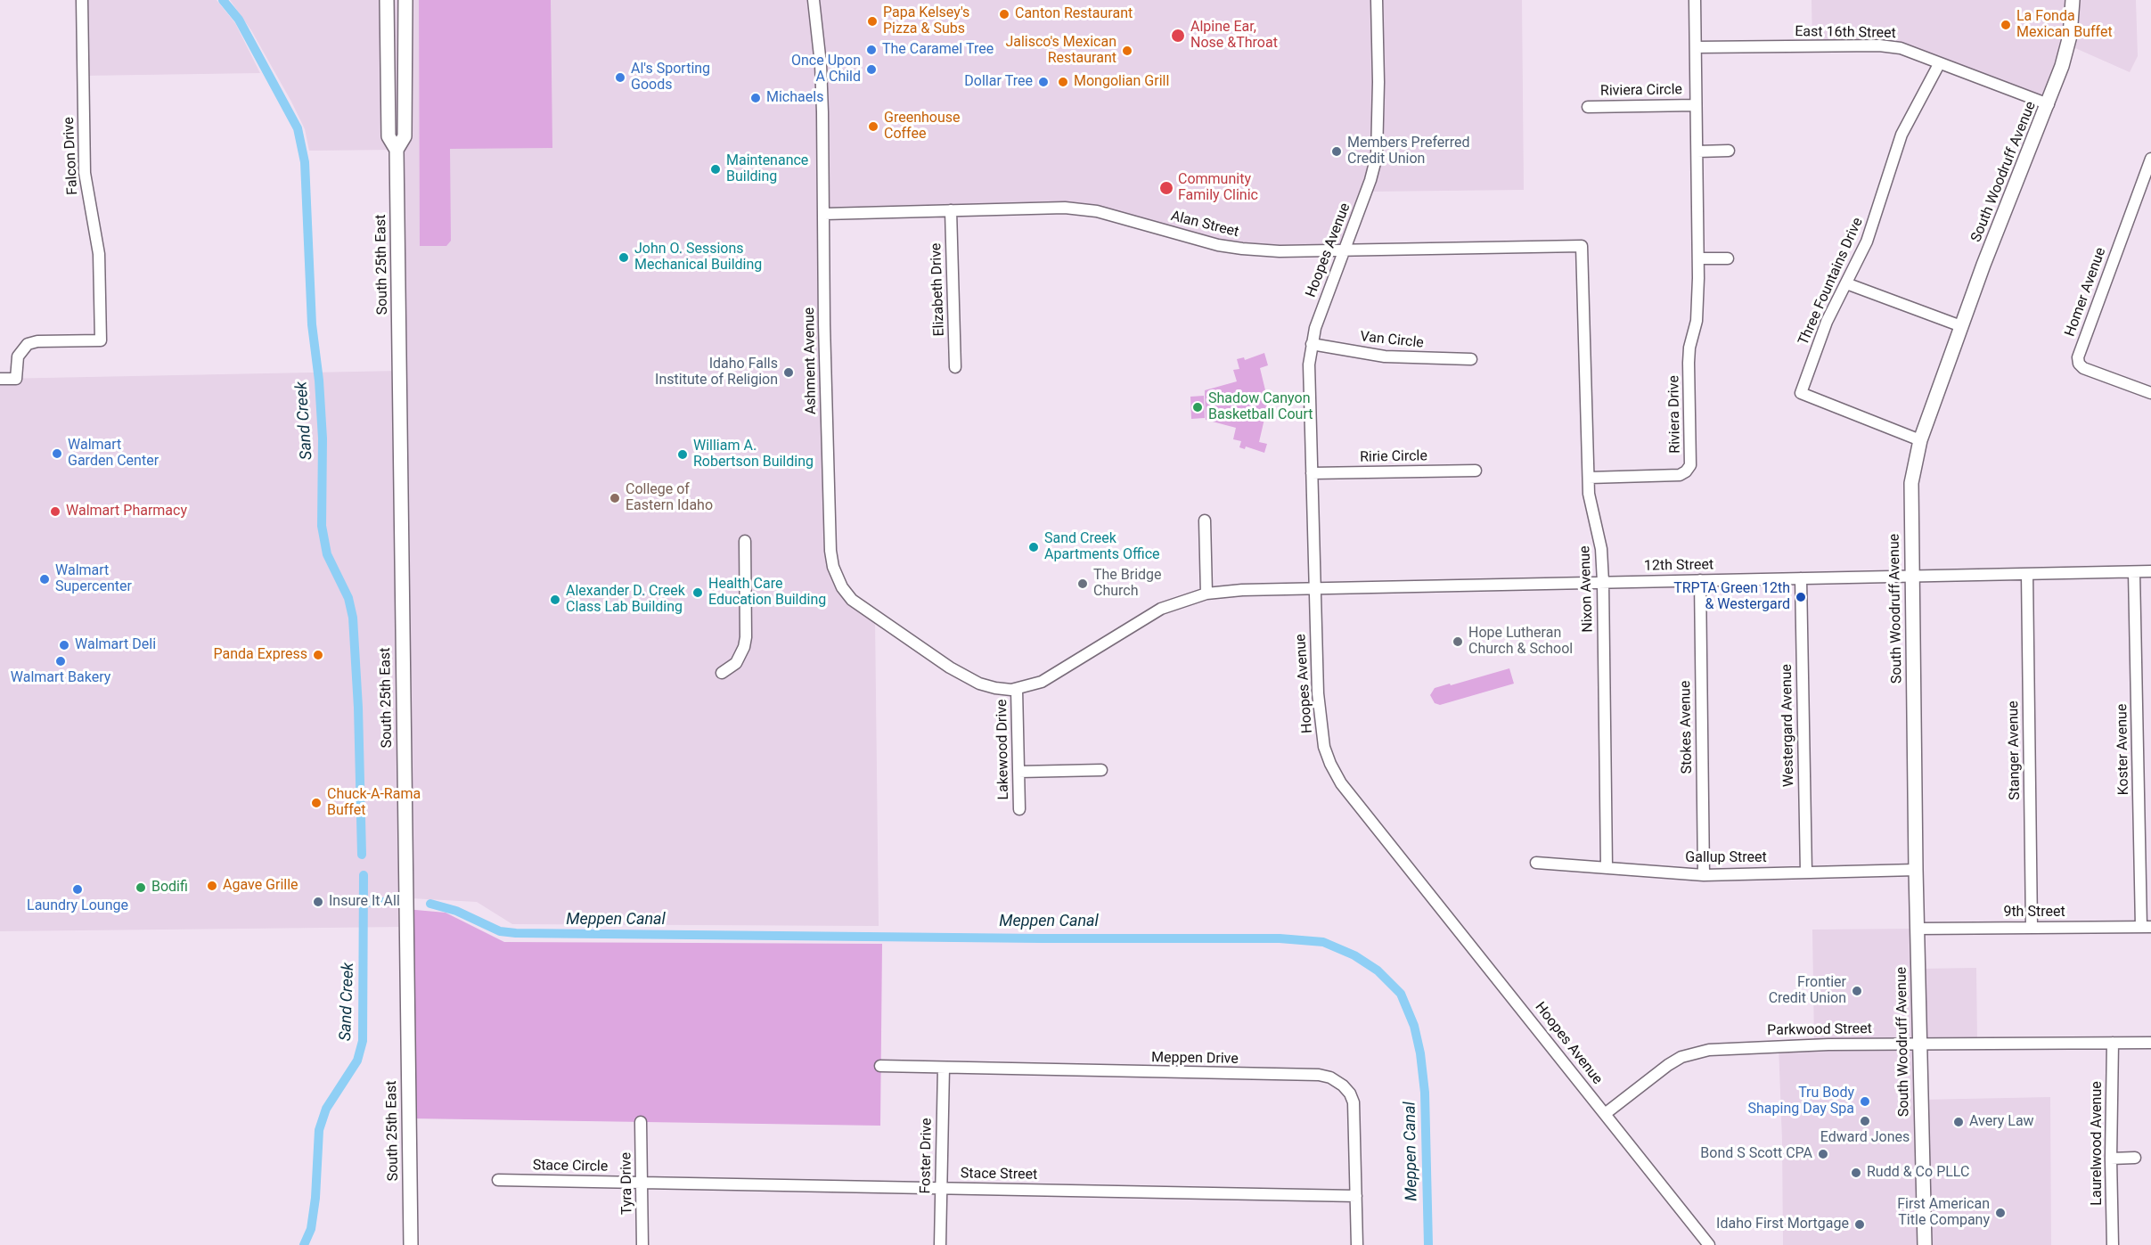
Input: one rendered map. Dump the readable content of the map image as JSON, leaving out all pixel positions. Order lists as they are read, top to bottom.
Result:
{
  "streets": {
    "main road": ["South Woodruff Avenue", "South 25th East"],
    "street": [
      "East 16th Street",
      "Riviera Circle",
      "Falcon Drive",
      "Alan Street",
      "Hoopes Avenue",
      "Three Fountains Drive",
      "Elizabeth Drive",
      "Homer Avenue",
      "Van Circle",
      "Ashment Avenue",
      "Riviera Drive",
      "Ririe Circle",
      "12th Street",
      "Nixon Avenue",
      "Westergard Avenue",
      "Stokes Avenue",
      "Lakewood Drive",
      "Koster Avenue",
      "Stanger Avenue",
      "Gallup Street",
      "9th Street",
      "Parkwood Street",
      "Meppen Drive",
      "Laurelwood Avenue",
      "Foster Drive",
      "Stace Circle",
      "Stace Street",
      "Tyra Drive"
    ]
  },
  "crossings": [
    ["East 16th Street", "South Woodruff Avenue"],
    ["East 16th Street", "Three Fountains Drive"],
    ["East 16th Street", "Riviera Drive"],
    ["Riviera Circle", "Riviera Drive"],
    ["South Woodruff Avenue", "Three Fountains Drive"],
    ["South Woodruff Avenue", "12th Street"],
    ["South Woodruff Avenue", "Gallup Street"],
    ["South Woodruff Avenue", "9th Street"],
    ["South Woodruff Avenue", "Parkwood Street"],
    ["Alan Street", "Hoopes Avenue"],
    ["Alan Street", "Elizabeth Drive"],
    ["Alan Street", "Ashment Avenue"],
    ["Alan Street", "Nixon Avenue"],
    ["Hoopes Avenue", "Van Circle"],
    ["Hoopes Avenue", "Ririe Circle"],
    ["Hoopes Avenue", "12th Street"],
    ["Hoopes Avenue", "Parkwood Street"],
    ["Ashment Avenue", "12th Street"],
    ["Ashment Avenue", "Lakewood Drive"],
    ["Riviera Drive", "Nixon Avenue"],
    ["12th Street", "Nixon Avenue"],
    ["12th Street", "Westergard Avenue"],
    ["12th Street", "Stokes Avenue"],
    ["12th Street", "Koster Avenue"],
    ["12th Street", "Stanger Avenue"],
    ["Nixon Avenue", "Gallup Street"],
    ["Westergard Avenue", "Gallup Street"],
    ["Stokes Avenue", "Gallup Street"],
    ["Koster Avenue", "9th Street"],
    ["Stanger Avenue", "9th Street"],
    ["Parkwood Street", "Laurelwood Avenue"],
    ["Meppen Drive", "Foster Drive"],
    ["Meppen Drive", "Stace Street"],
    ["Foster Drive", "Stace Street"],
    ["Stace Circle", "Stace Street"],
    ["Stace Circle", "Tyra Drive"],
    ["Stace Street", "Tyra Drive"]
  ],
  "water": ["Sand Creek", "Meppen Canal"],
  "places": [
    "Canton Restaurant",
    "Papa Kelsey's Pizza & Subs",
    "La Fonda Mexican Buffet",
    "Alpine Ear, Nose &Throat",
    "The Caramel Tree",
    "Jalisco's Mexican Restaurant",
    "Once Upon A Child",
    "Al's Sporting Goods",
    "Dollar Tree",
    "Mongolian Grill",
    "Michaels",
    "Greenhouse Coffee",
    "Members Preferred Credit Union",
    "Maintenance Building",
    "Community Family Clinic",
    "John O. Sessions Mechanical Building",
    "Idaho Falls Institute of Religion",
    "Shadow Canyon Basketball Court",
    "Walmart Garden Center",
    "William A. Robertson Building",
    "College of Eastern Idaho",
    "Walmart Pharmacy",
    "Sand Creek Apartments Office",
    "Walmart Supercenter",
    "The Bridge Church",
    "Health Care Education Building",
    "TRPTA Green 12th & Westergard",
    "Alexander D. Creek Class Lab Building",
    "Hope Lutheran Church & School",
    "Walmart Deli",
    "Panda Express",
    "Walmart Bakery",
    "Chuck-A-Rama Buffet",
    "Agave Grille",
    "Bodifi",
    "Laundry Lounge",
    "Insure It All",
    "Frontier Credit Union",
    "Tru Body Shaping Day Spa",
    "Edward Jones",
    "Avery Law",
    "Bond S Scott CPA",
    "Rudd & Co PLLC",
    "First American Title Company",
    "Idaho First Mortgage"
  ]
}
